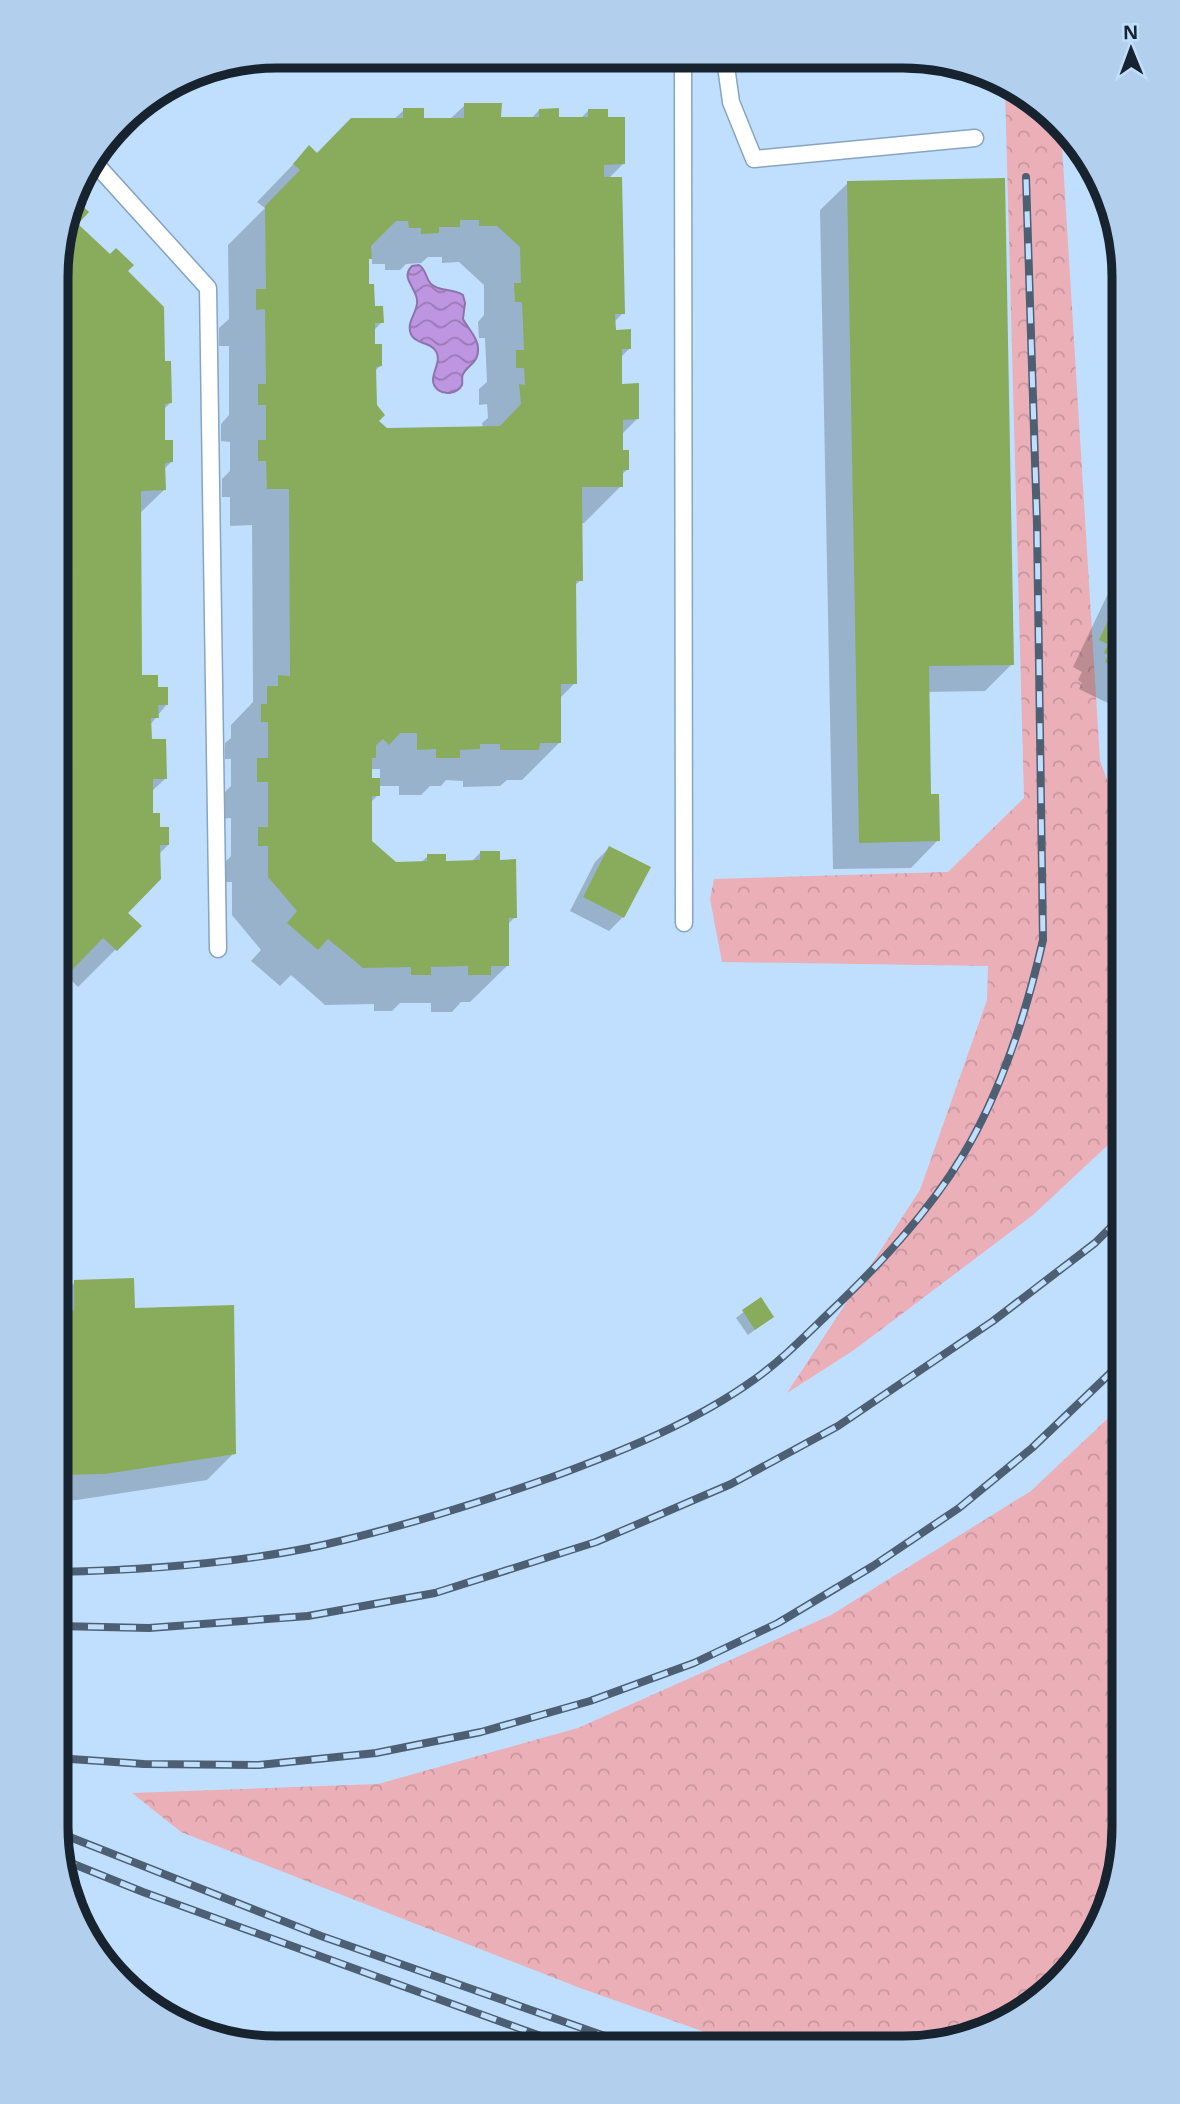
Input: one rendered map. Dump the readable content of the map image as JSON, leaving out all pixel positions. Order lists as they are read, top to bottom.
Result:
{
  "north": "top"
}
